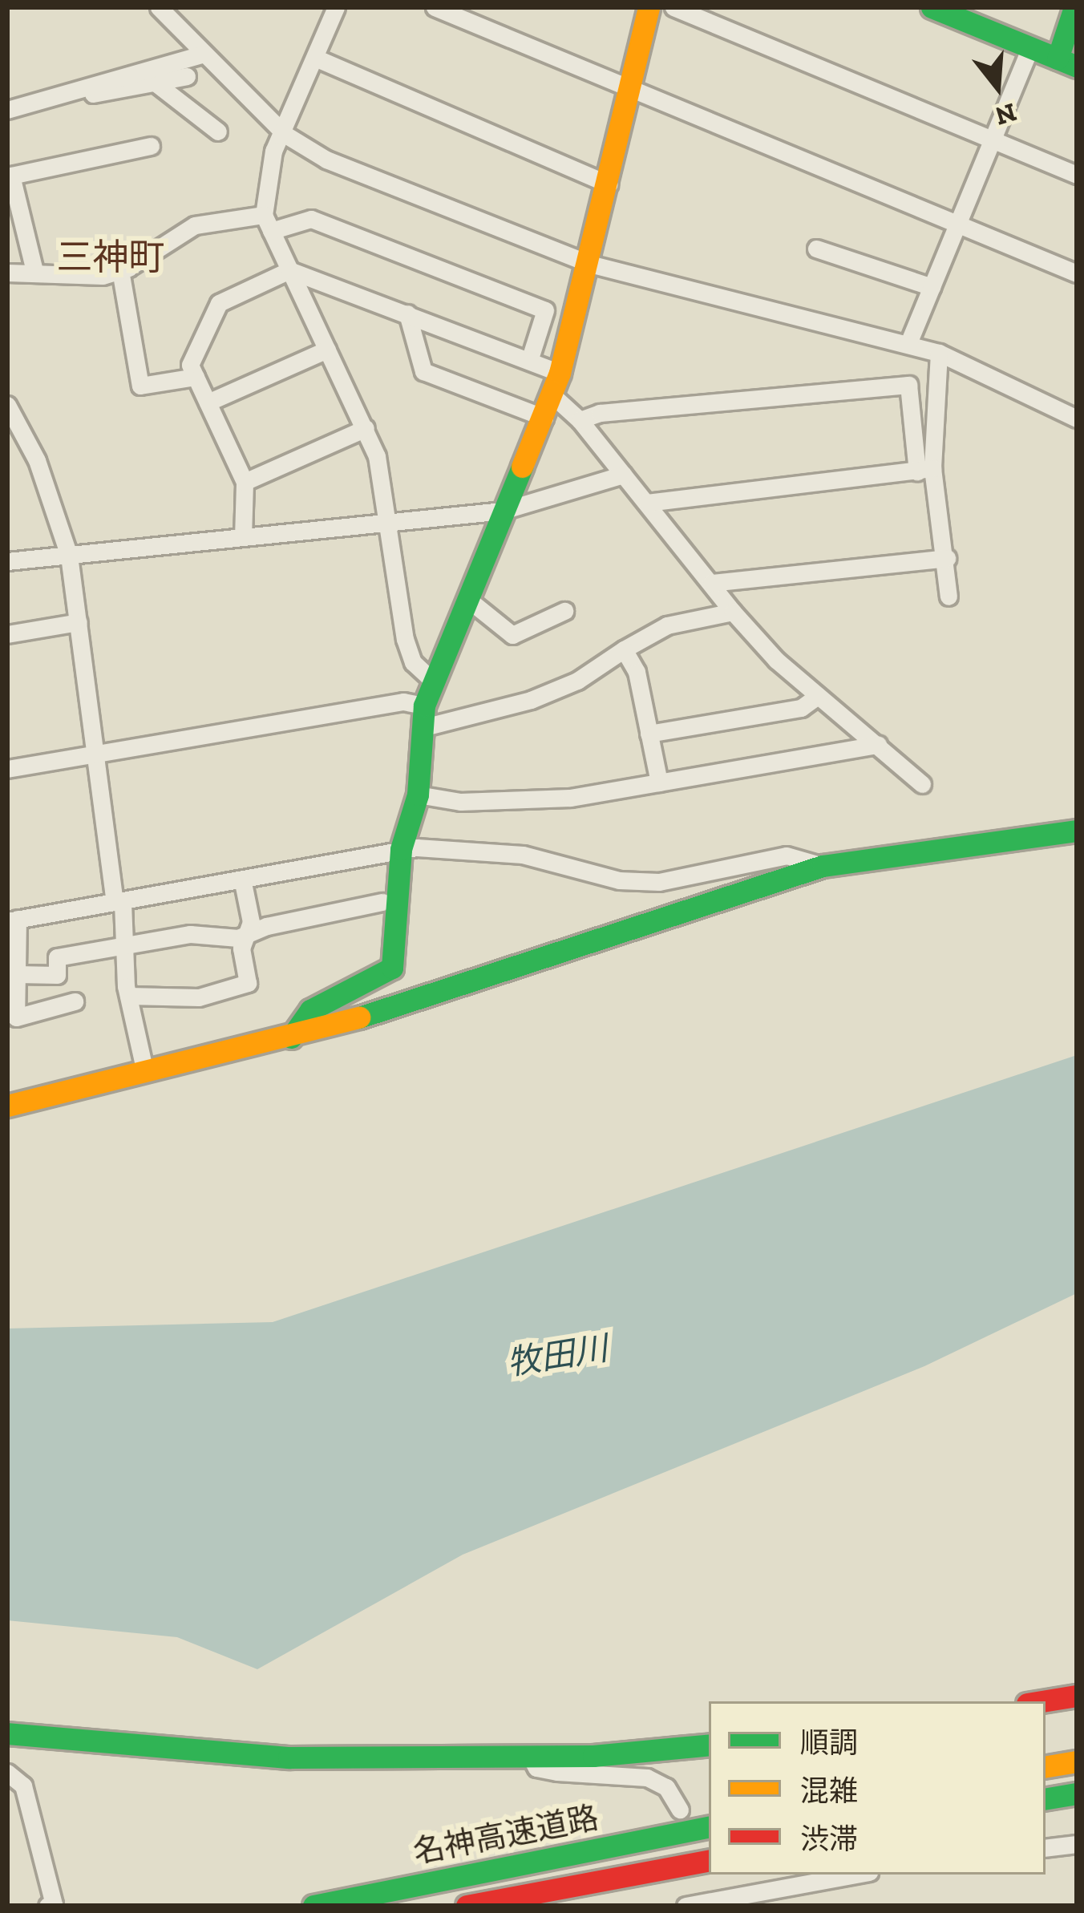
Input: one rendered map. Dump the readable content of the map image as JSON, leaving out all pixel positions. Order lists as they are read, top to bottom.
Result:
{
  "streets": {
    "main road": ["名神高速道路"]
  },
  "districts": ["三神町"],
  "water": ["牧田川"],
  "legend": ["順調", "混雑", "渋滞"],
  "north": "bottom"
}
